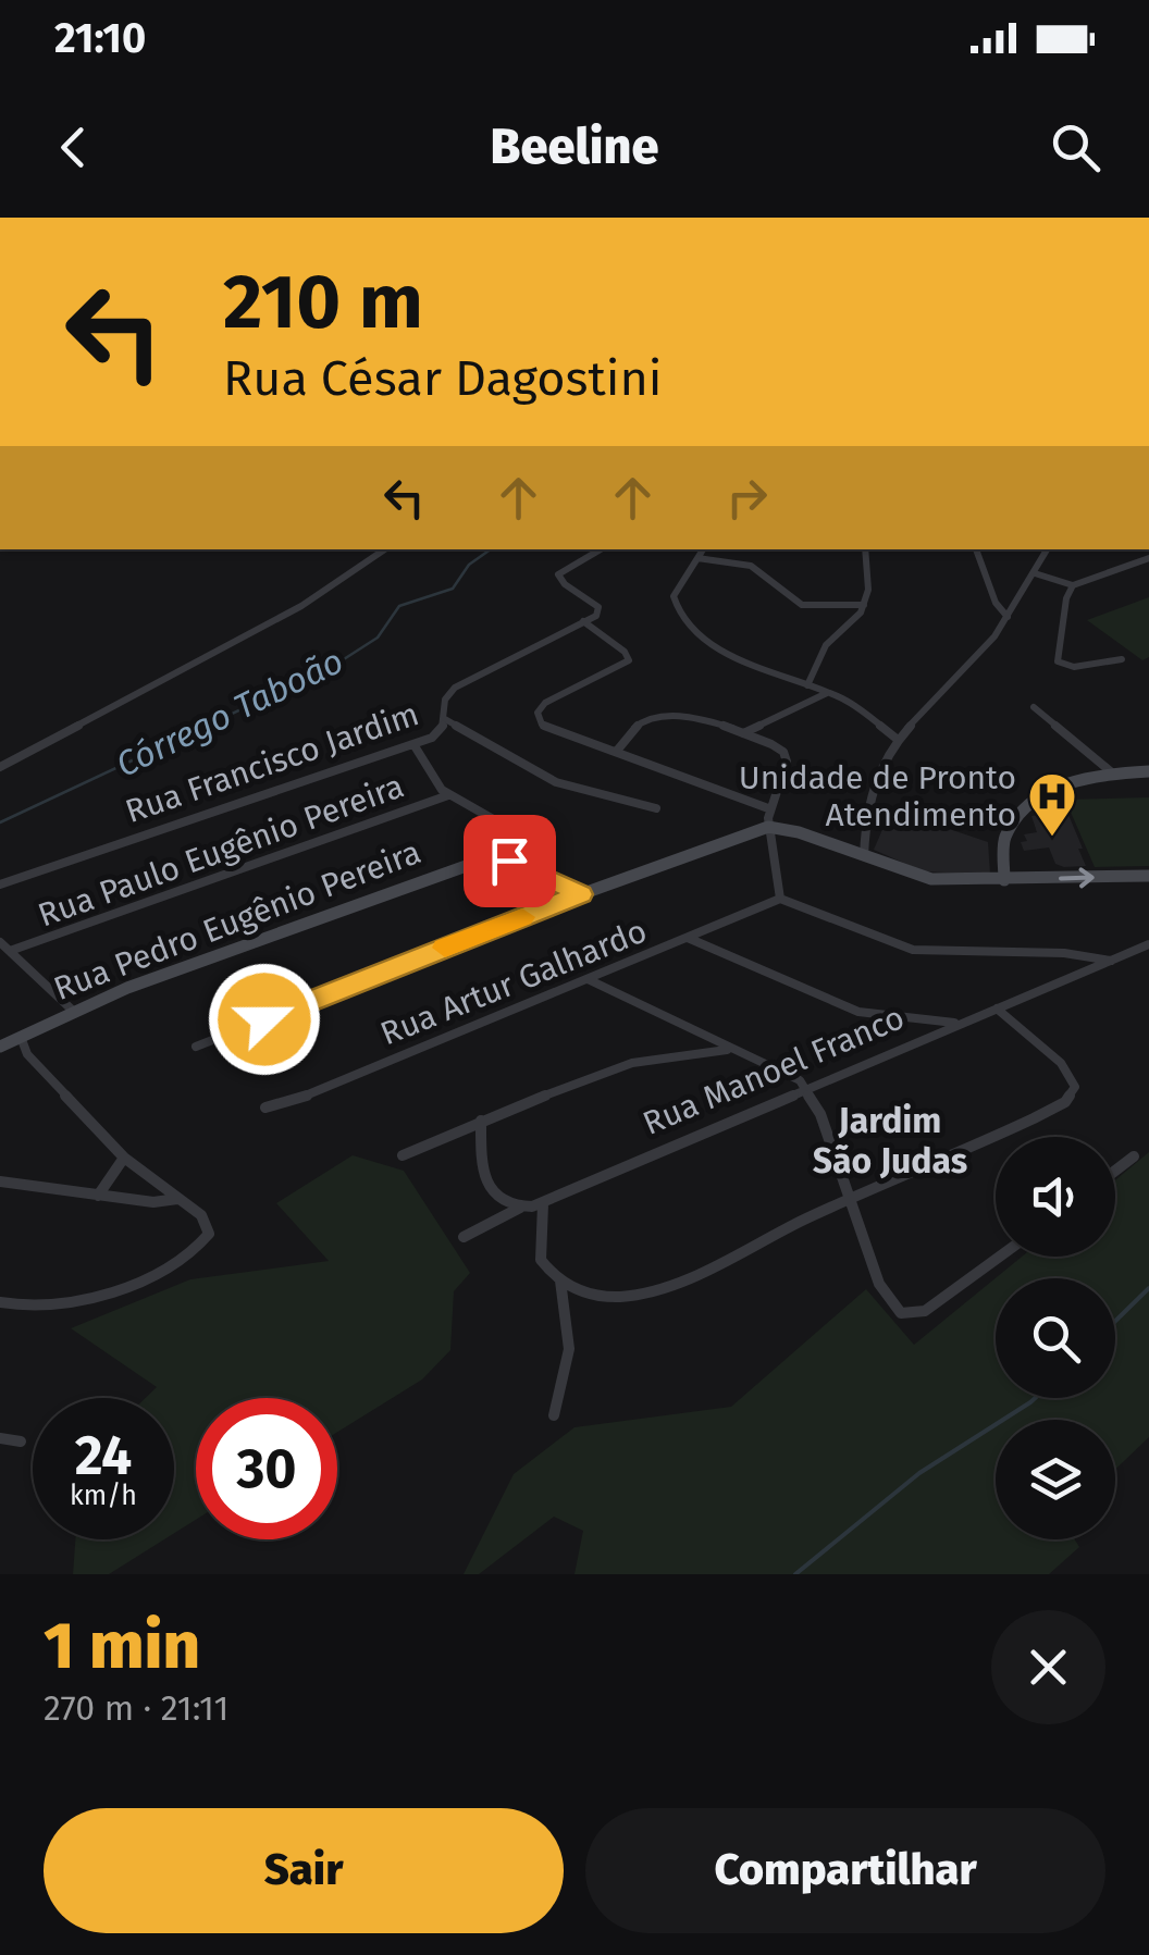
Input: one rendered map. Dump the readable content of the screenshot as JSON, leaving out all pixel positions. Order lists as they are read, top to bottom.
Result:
{
  "streets": {
    "street": [
      "Rua Francisco Jardim",
      "Rua Paulo Eugênio Pereira",
      "Rua Pedro Eugênio Pereira",
      "Rua Artur Galhardo",
      "Rua Manoel Franco"
    ]
  },
  "districts": ["Jardim São Judas"],
  "water": ["Córrego Taboão"],
  "places": {
    "hospital": ["Unidade de Pronto Atendimento"]
  },
  "page": {
    "status": "21:10",
    "header": "Beeline",
    "turn": ["210 m", "Rua César Dagostini"],
    "speed": "24 km/h",
    "limit": "30",
    "heading": ["1 min", "270 m · 21:11"],
    "buttons": ["Sair", "Compartilhar"]
  }
}
